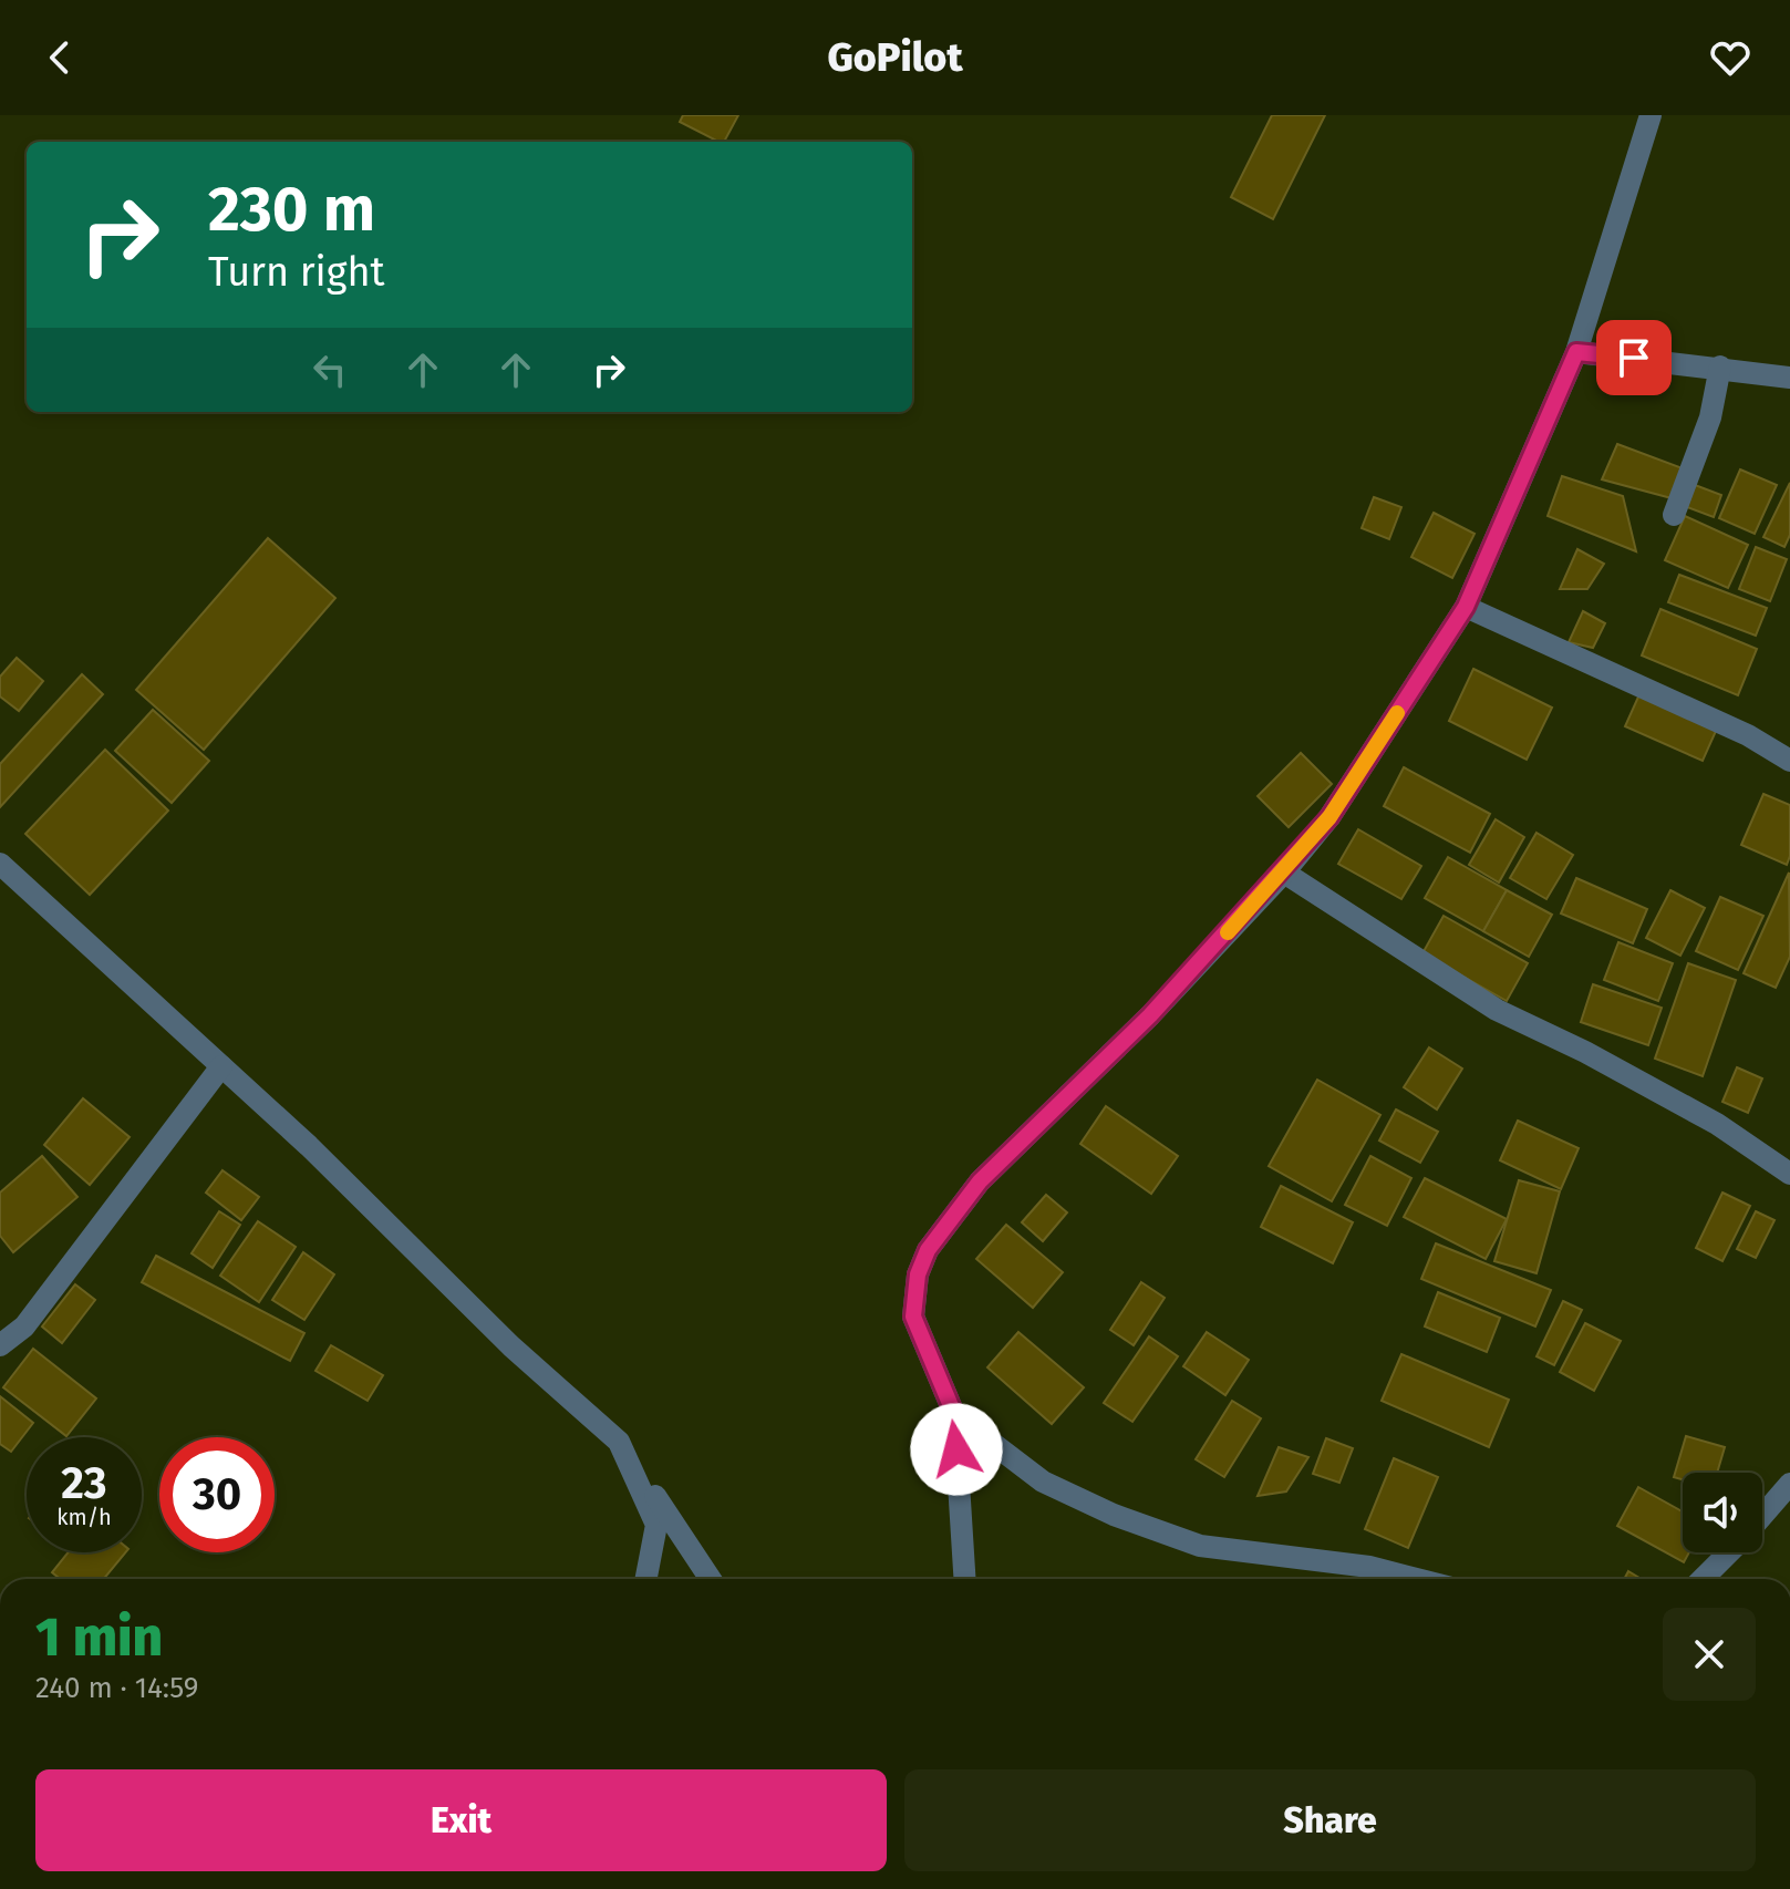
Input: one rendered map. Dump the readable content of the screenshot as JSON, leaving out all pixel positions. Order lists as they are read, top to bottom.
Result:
{
  "page": {
    "header": "GoPilot",
    "turn": ["230 m", "Turn right"],
    "speed": "23 km/h",
    "limit": "30",
    "heading": ["1 min", "240 m · 14:59"],
    "buttons": ["Exit", "Share"]
  }
}
